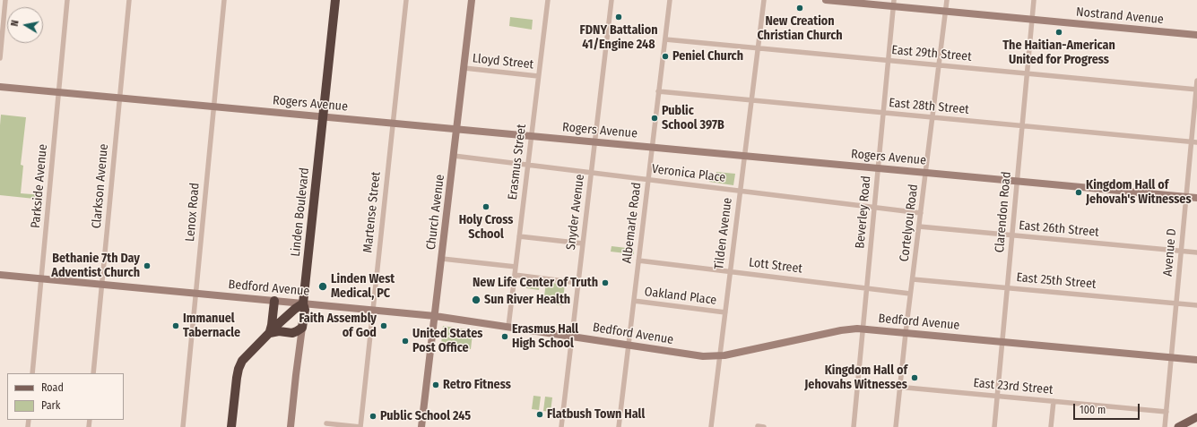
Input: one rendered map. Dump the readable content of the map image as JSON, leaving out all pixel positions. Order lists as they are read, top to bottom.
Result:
{
  "streets": {
    "highway": ["Linden Boulevard"],
    "main road": [
      "Nostrand Avenue",
      "Rogers Avenue",
      "Church Avenue",
      "Bedford Avenue"
    ],
    "street": [
      "East 29th Street",
      "Lloyd Street",
      "East 28th Street",
      "Erasmus Street",
      "Veronica Place",
      "Parkside Avenue",
      "Clarkson Avenue",
      "Lenox Road",
      "Martense Street",
      "Snyder Avenue",
      "Beverley Road",
      "Clarendon Road",
      "Albemarle Road",
      "Cortelyou Road",
      "East 26th Street",
      "Tilden Avenue",
      "Avenue D",
      "Lott Street",
      "East 25th Street",
      "Oakland Place",
      "East 23rd Street"
    ]
  },
  "crossings": [
    ["Nostrand Avenue", "Beverley Road"],
    ["Nostrand Avenue", "Clarendon Road"],
    ["Nostrand Avenue", "Cortelyou Road"],
    ["East 29th Street", "Beverley Road"],
    ["East 29th Street", "Clarendon Road"],
    ["East 29th Street", "Albemarle Road"],
    ["East 29th Street", "Cortelyou Road"],
    ["East 29th Street", "Tilden Avenue"],
    ["East 29th Street", "Avenue D"],
    ["Lloyd Street", "Erasmus Street"],
    ["Lloyd Street", "Church Avenue"],
    ["Rogers Avenue", "Erasmus Street"],
    ["Rogers Avenue", "Parkside Avenue"],
    ["Rogers Avenue", "Clarkson Avenue"],
    ["Rogers Avenue", "Lenox Road"],
    ["Rogers Avenue", "Linden Boulevard"],
    ["Rogers Avenue", "Martense Street"],
    ["Rogers Avenue", "Church Avenue"],
    ["Rogers Avenue", "Snyder Avenue"],
    ["Rogers Avenue", "Beverley Road"],
    ["Rogers Avenue", "Clarendon Road"],
    ["Rogers Avenue", "Albemarle Road"],
    ["Rogers Avenue", "Cortelyou Road"],
    ["Rogers Avenue", "Tilden Avenue"],
    ["Rogers Avenue", "Avenue D"],
    ["East 28th Street", "Beverley Road"],
    ["East 28th Street", "Clarendon Road"],
    ["East 28th Street", "Albemarle Road"],
    ["East 28th Street", "Cortelyou Road"],
    ["East 28th Street", "Tilden Avenue"],
    ["East 28th Street", "Avenue D"],
    ["Erasmus Street", "Veronica Place"],
    ["Erasmus Street", "Bedford Avenue"],
    ["Veronica Place", "Church Avenue"],
    ["Veronica Place", "Snyder Avenue"],
    ["Veronica Place", "Beverley Road"],
    ["Veronica Place", "Albemarle Road"],
    ["Veronica Place", "Cortelyou Road"],
    ["Veronica Place", "Tilden Avenue"],
    ["Parkside Avenue", "Bedford Avenue"],
    ["Clarkson Avenue", "Bedford Avenue"],
    ["Lenox Road", "Bedford Avenue"],
    ["Linden Boulevard", "Bedford Avenue"],
    ["Martense Street", "Bedford Avenue"],
    ["Church Avenue", "Bedford Avenue"],
    ["Snyder Avenue", "Bedford Avenue"],
    ["Beverley Road", "Lott Street"],
    ["Beverley Road", "Bedford Avenue"],
    ["Beverley Road", "East 23rd Street"],
    ["Clarendon Road", "East 26th Street"],
    ["Clarendon Road", "East 25th Street"],
    ["Clarendon Road", "Bedford Avenue"],
    ["Clarendon Road", "East 23rd Street"],
    ["Albemarle Road", "Lott Street"],
    ["Albemarle Road", "Bedford Avenue"],
    ["Albemarle Road", "Oakland Place"],
    ["Cortelyou Road", "East 26th Street"],
    ["Cortelyou Road", "Lott Street"],
    ["Cortelyou Road", "East 25th Street"],
    ["Cortelyou Road", "Bedford Avenue"],
    ["Cortelyou Road", "East 23rd Street"],
    ["East 26th Street", "Avenue D"],
    ["Tilden Avenue", "Lott Street"],
    ["Tilden Avenue", "Bedford Avenue"],
    ["Tilden Avenue", "Oakland Place"],
    ["Avenue D", "East 25th Street"],
    ["Avenue D", "Bedford Avenue"],
    ["Avenue D", "East 23rd Street"]
  ],
  "places": [
    "New Creation Christian Church",
    "FDNY Battalion 41/Engine 248",
    "The Haitian-American United for Progress",
    "Peniel Church",
    "Public School 397B",
    "Kingdom Hall of Jehovah's Witnesses",
    "Holy Cross School",
    "Bethanie 7th Day Adventist Church",
    "New Life Center of Truth",
    "Linden West Medical, PC",
    "Sun River Health",
    "Immanuel Tabernacle",
    "Faith Assembly of God",
    "Erasmus Hall High School",
    "United States Post Office",
    "Kingdom Hall of Jehovahs Witnesses",
    "Retro Fitness",
    "Flatbush Town Hall",
    "Public School 245"
  ],
  "legend": ["Road", "Park"],
  "scale_bar": "100 m",
  "north": "left"
}
